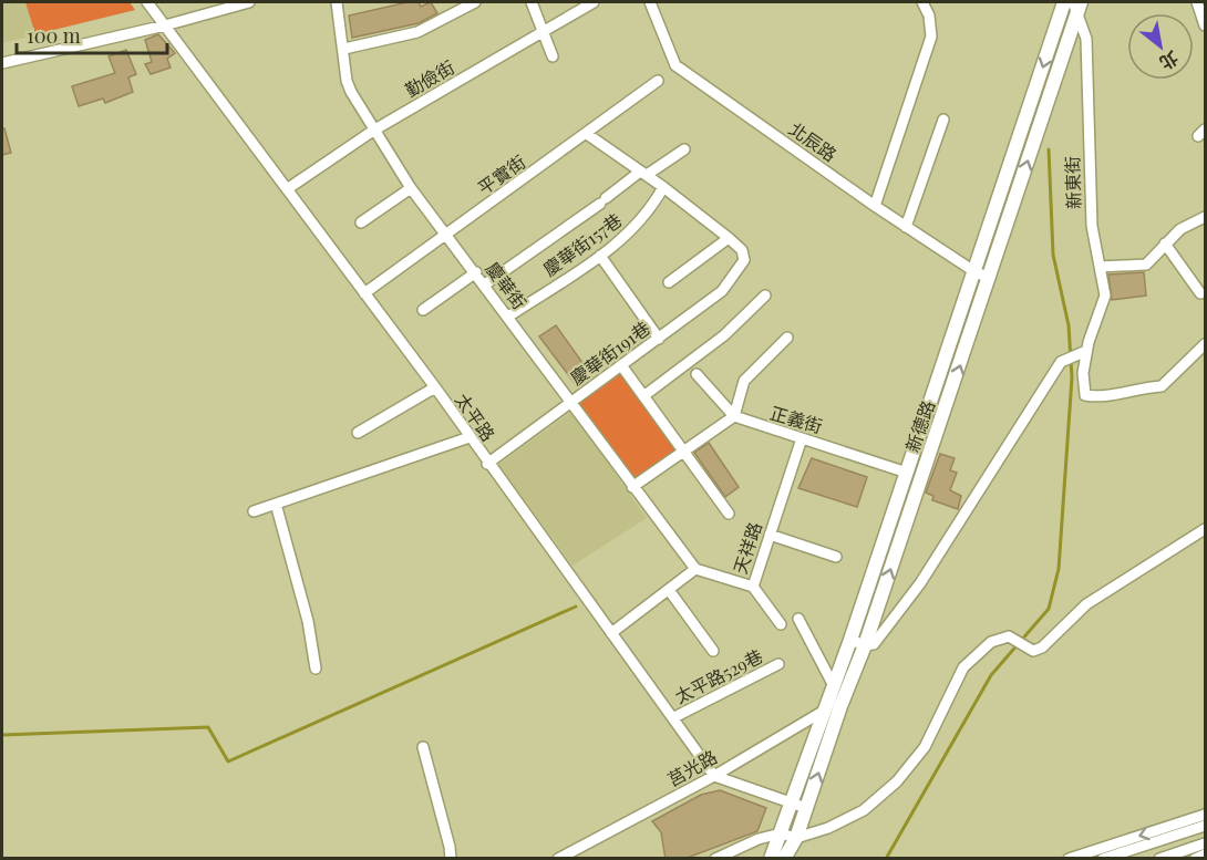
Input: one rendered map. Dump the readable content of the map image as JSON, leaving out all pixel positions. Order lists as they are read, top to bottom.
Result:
{
  "streets": {
    "main road": ["新德路"],
    "street": [
      "勤儉街",
      "北辰路",
      "平實街",
      "新東街",
      "慶華街157巷",
      "慶華街",
      "慶華街191巷",
      "太平路",
      "正義街",
      "天祥路",
      "太平路529巷",
      "莒光路"
    ]
  },
  "crossings": [
    ["勤儉街", "慶華街"],
    ["勤儉街", "太平路"],
    ["北辰路", "新德路"],
    ["平實街", "慶華街"],
    ["平實街", "太平路"],
    ["新東街", "新德路"],
    ["慶華街157巷", "慶華街"],
    ["慶華街", "慶華街191巷"],
    ["慶華街", "天祥路"],
    ["慶華街191巷", "太平路"],
    ["太平路", "太平路529巷"],
    ["太平路", "莒光路"],
    ["正義街", "新德路"],
    ["正義街", "天祥路"],
    ["新德路", "莒光路"]
  ],
  "scale_bar": "100 m",
  "north": "bottom right"
}
